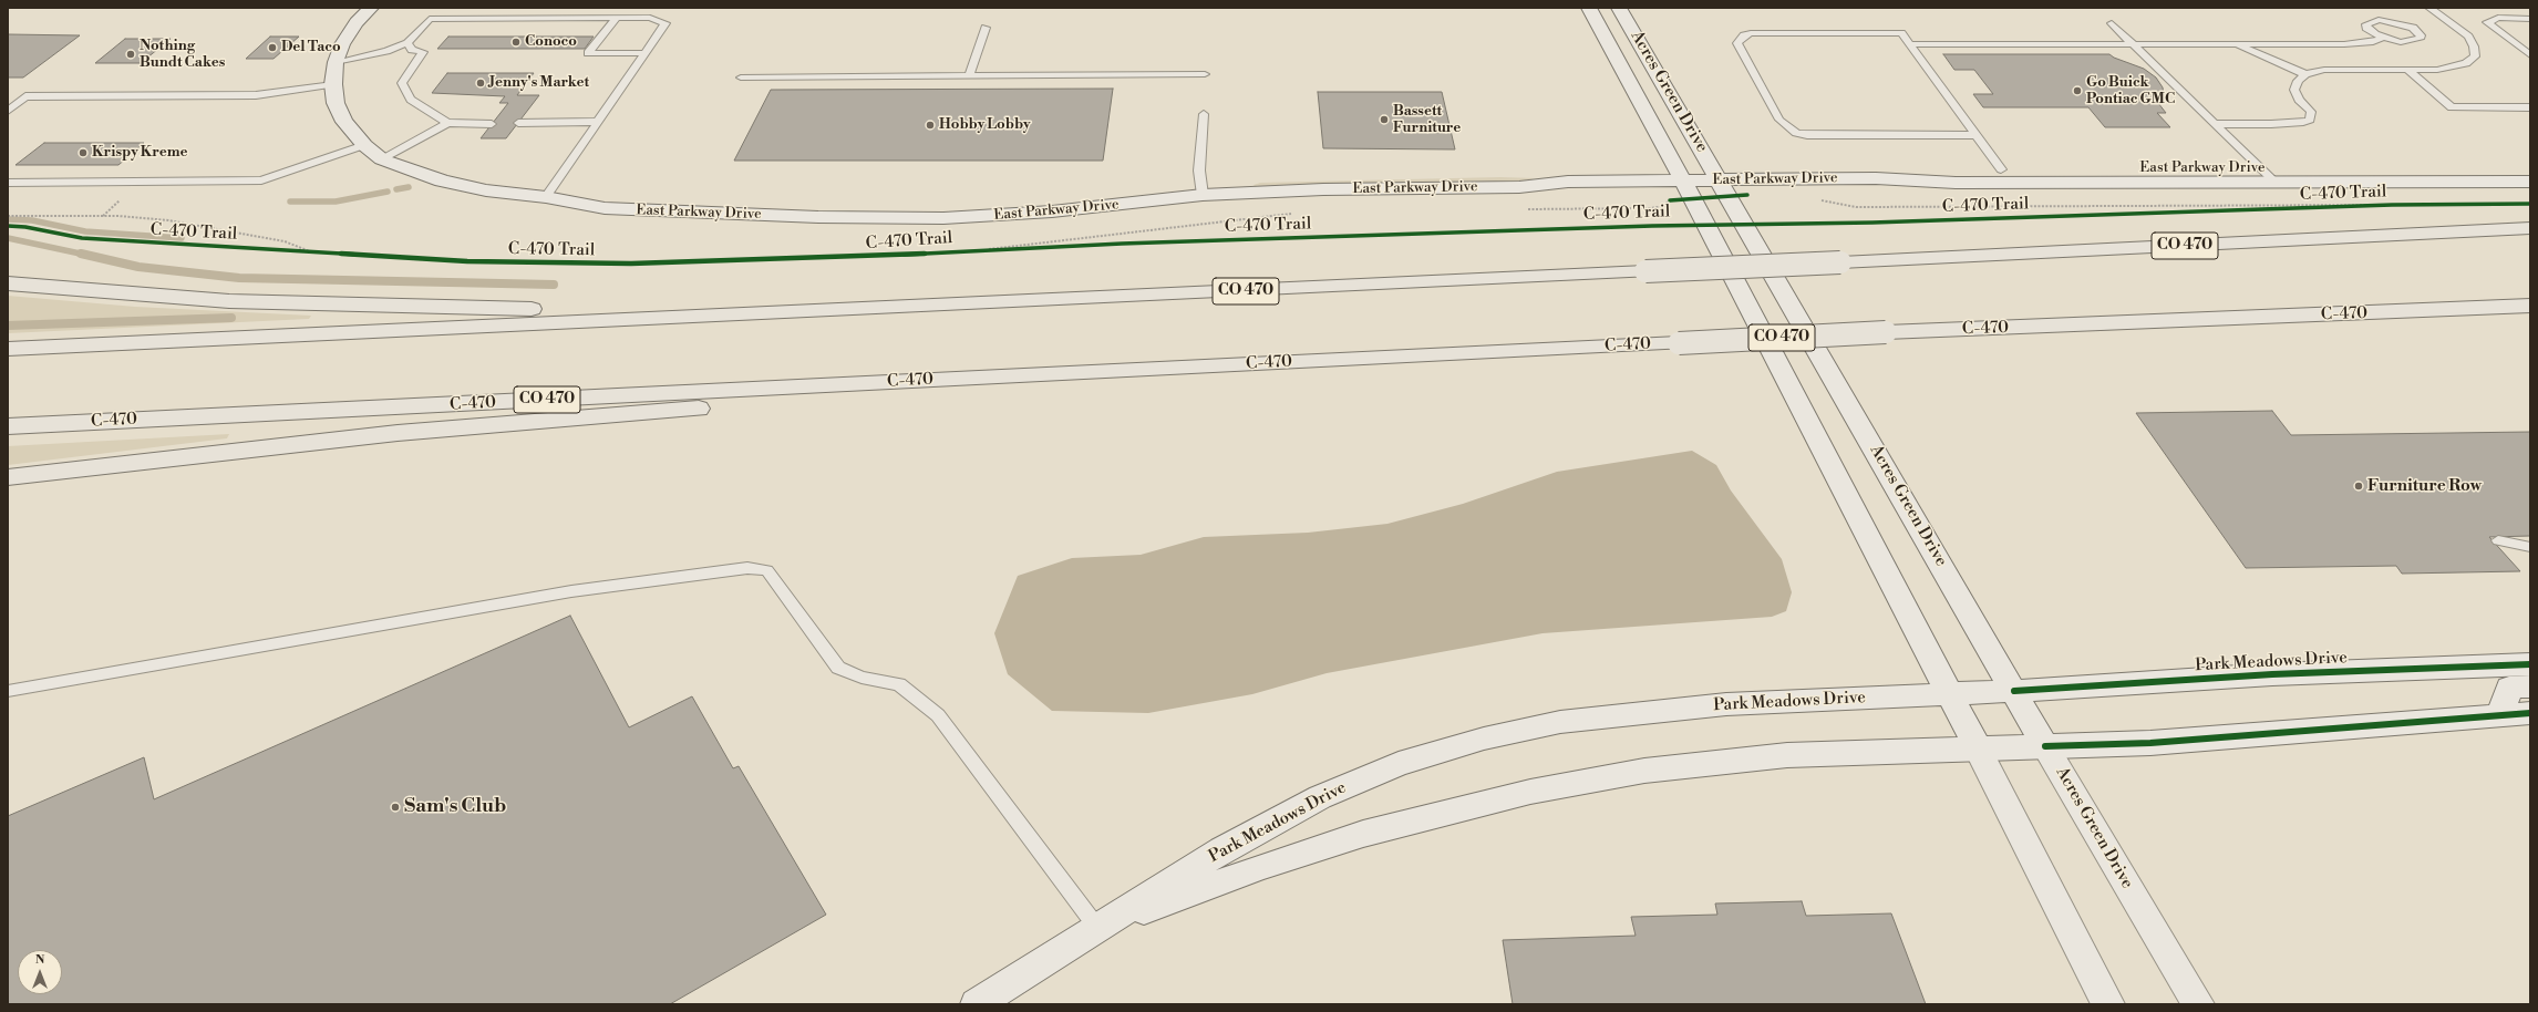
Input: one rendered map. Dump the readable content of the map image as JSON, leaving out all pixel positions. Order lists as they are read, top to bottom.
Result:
{
  "streets": {
    "highway": ["CO 470", "C-470"],
    "street": ["Acres Green Drive", "East Parkway Drive", "Park Meadows Drive"],
    "cycle path": ["C-470 Trail"]
  },
  "crossings": [
    ["Acres Green Drive", "East Parkway Drive"],
    ["Acres Green Drive", "Park Meadows Drive"]
  ],
  "places": [
    "Conoco",
    "Del Taco",
    "Nothing Bundt Cakes",
    "Jenny's Market",
    "Go Buick Pontiac GMC",
    "Bassett Furniture",
    "Hobby Lobby",
    "Krispy Kreme",
    "Furniture Row",
    "Sam's Club"
  ],
  "north": "top"
}
